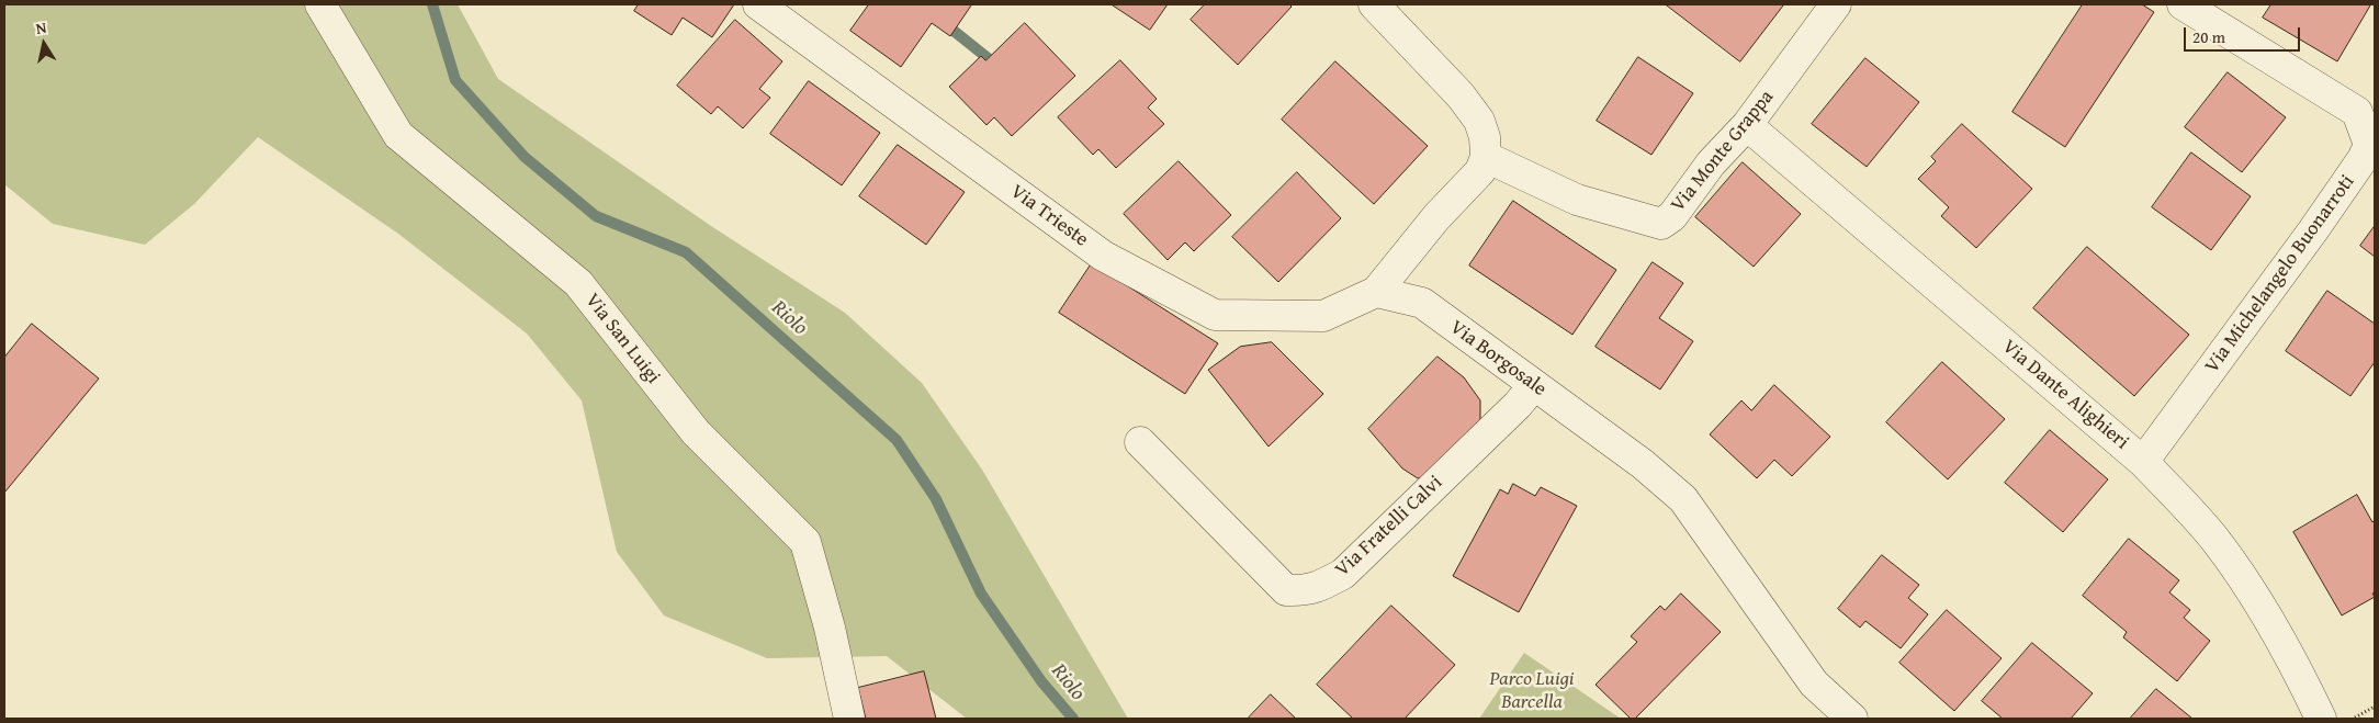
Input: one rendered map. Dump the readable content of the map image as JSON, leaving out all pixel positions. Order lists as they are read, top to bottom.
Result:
{
  "streets": {
    "street": [
      "Via Monte Grappa",
      "Via Trieste",
      "Via Michelangelo Buonarroti",
      "Via San Luigi",
      "Via Borgosale",
      "Via Dante Alighieri",
      "Via Fratelli Calvi"
    ]
  },
  "crossings": [
    ["Via Monte Grappa", "Via Dante Alighieri"],
    ["Via Trieste", "Via Borgosale"],
    ["Via Michelangelo Buonarroti", "Via Dante Alighieri"],
    ["Via Borgosale", "Via Fratelli Calvi"]
  ],
  "water": ["Riolo"],
  "parks": ["Parco Luigi Barcella"],
  "scale_bar": "20 m",
  "north": "top"
}
